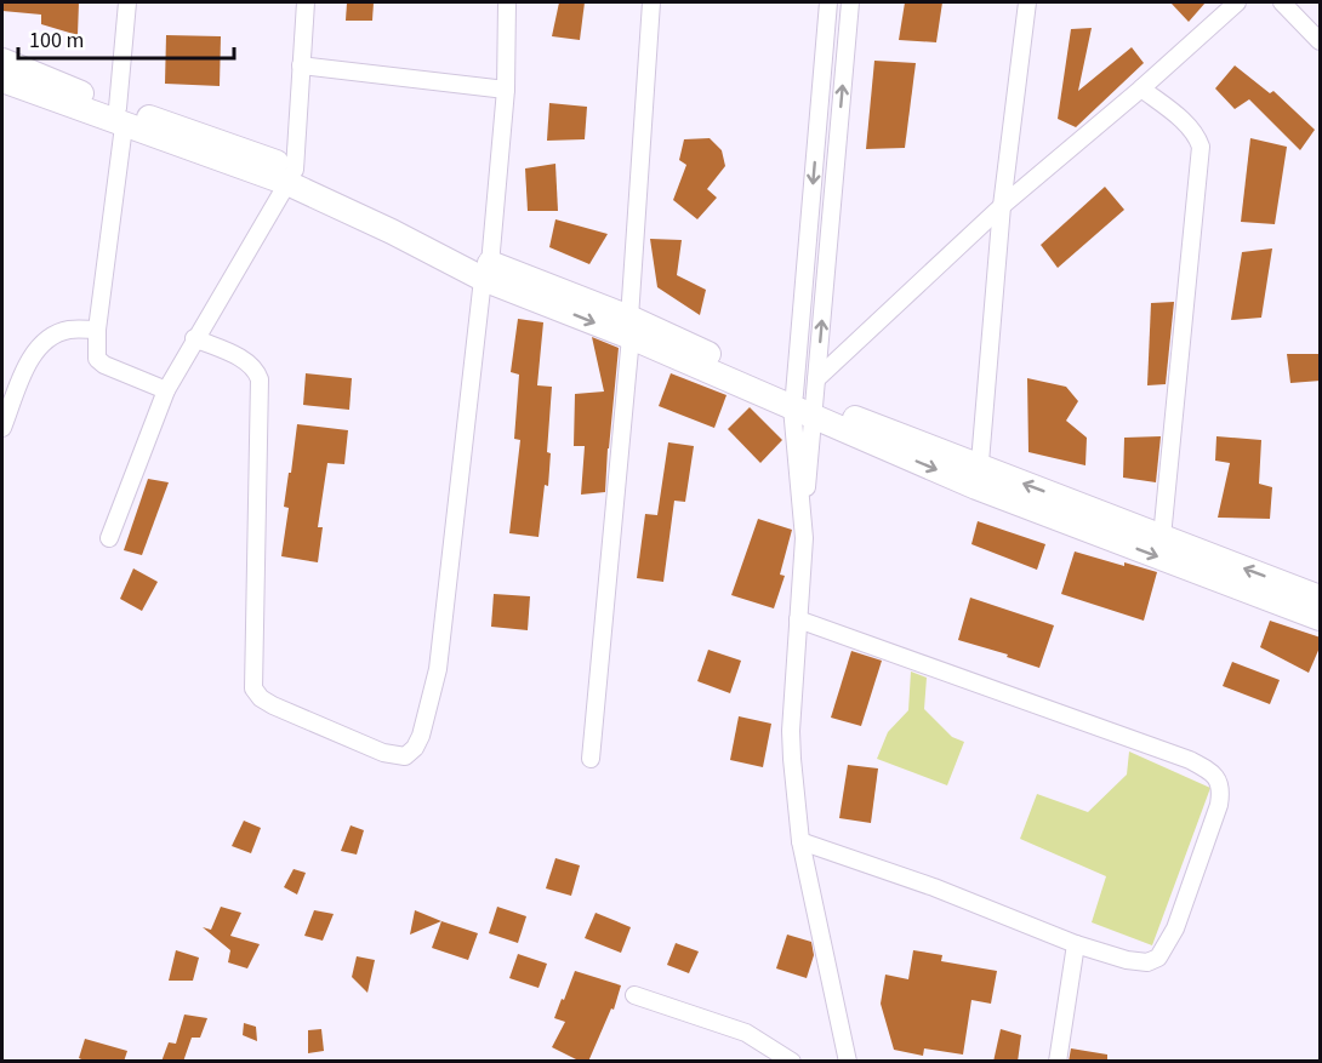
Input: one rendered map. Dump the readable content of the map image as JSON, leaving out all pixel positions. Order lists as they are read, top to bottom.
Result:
{
  "scale_bar": "100 m"
}
